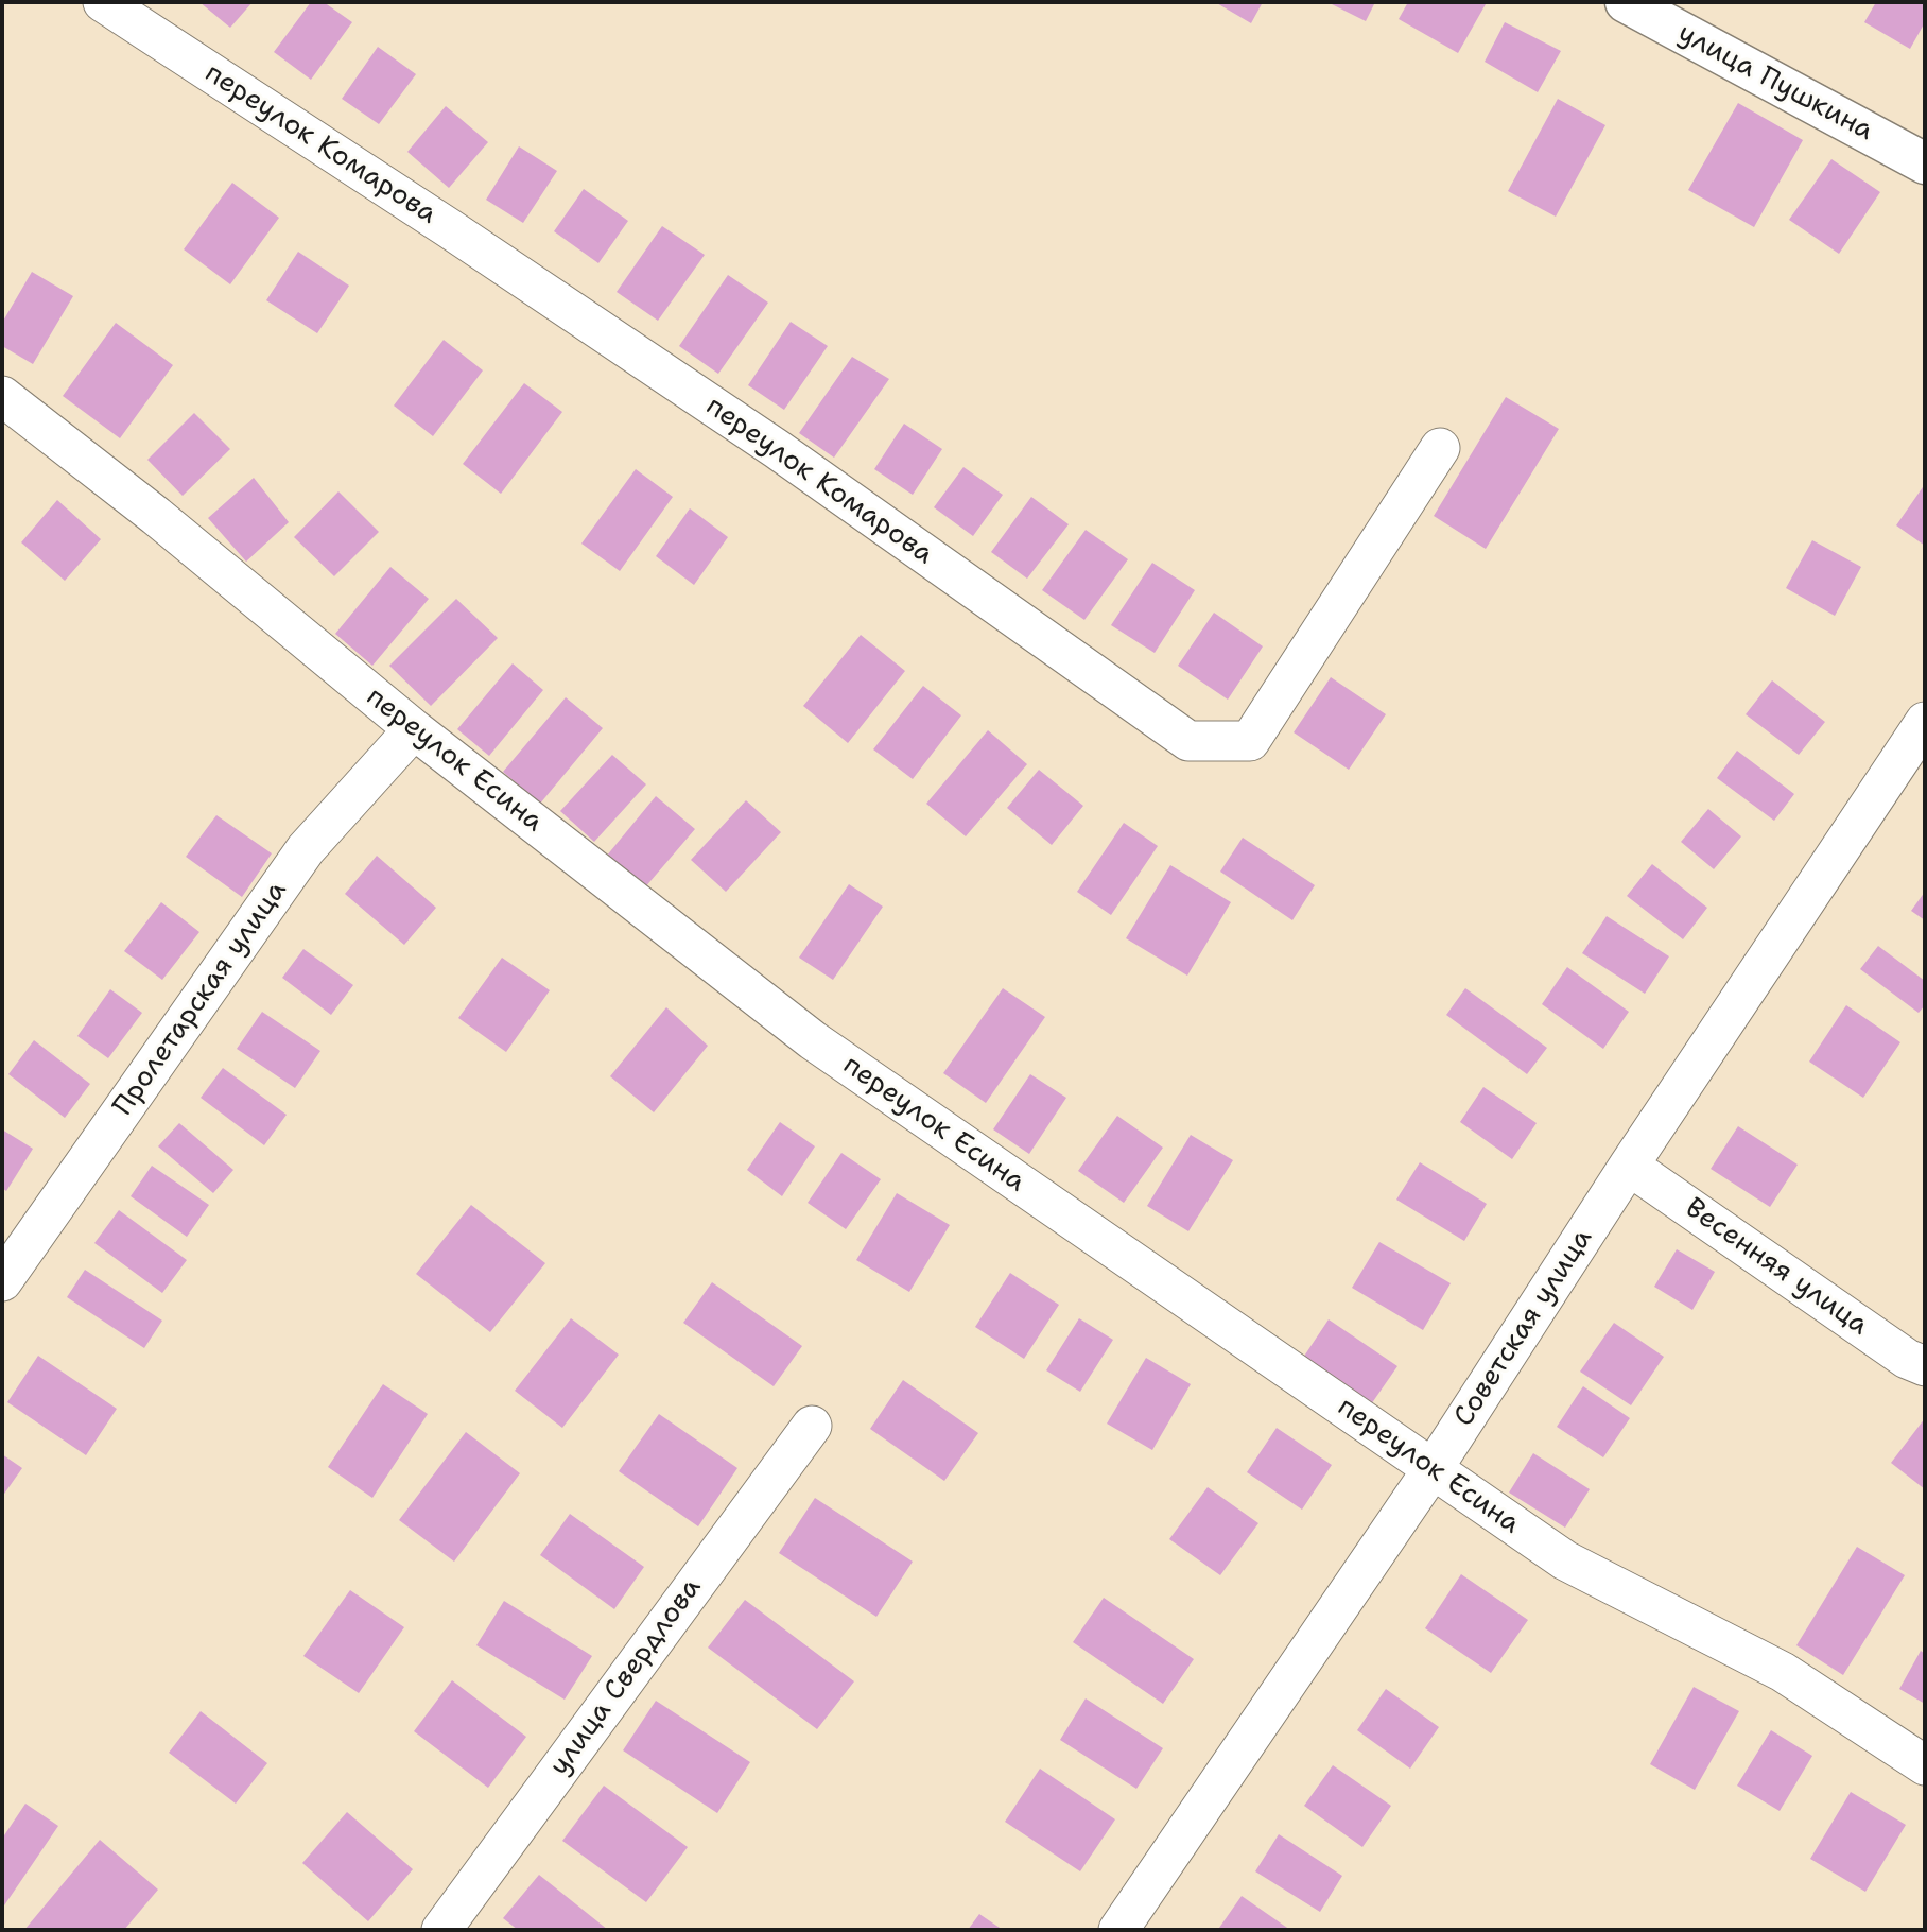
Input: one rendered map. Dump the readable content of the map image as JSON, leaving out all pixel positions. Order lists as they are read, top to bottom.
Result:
{
  "streets": {
    "main road": ["улица Пушкина"],
    "street": [
      "переулок Комарова",
      "переулок Есина",
      "Пролетарская улица",
      "Весенняя улица",
      "Советская улица",
      "улица Свердлова"
    ]
  },
  "crossings": [
    ["переулок Есина", "Пролетарская улица"],
    ["переулок Есина", "Советская улица"],
    ["Весенняя улица", "Советская улица"]
  ]
}
